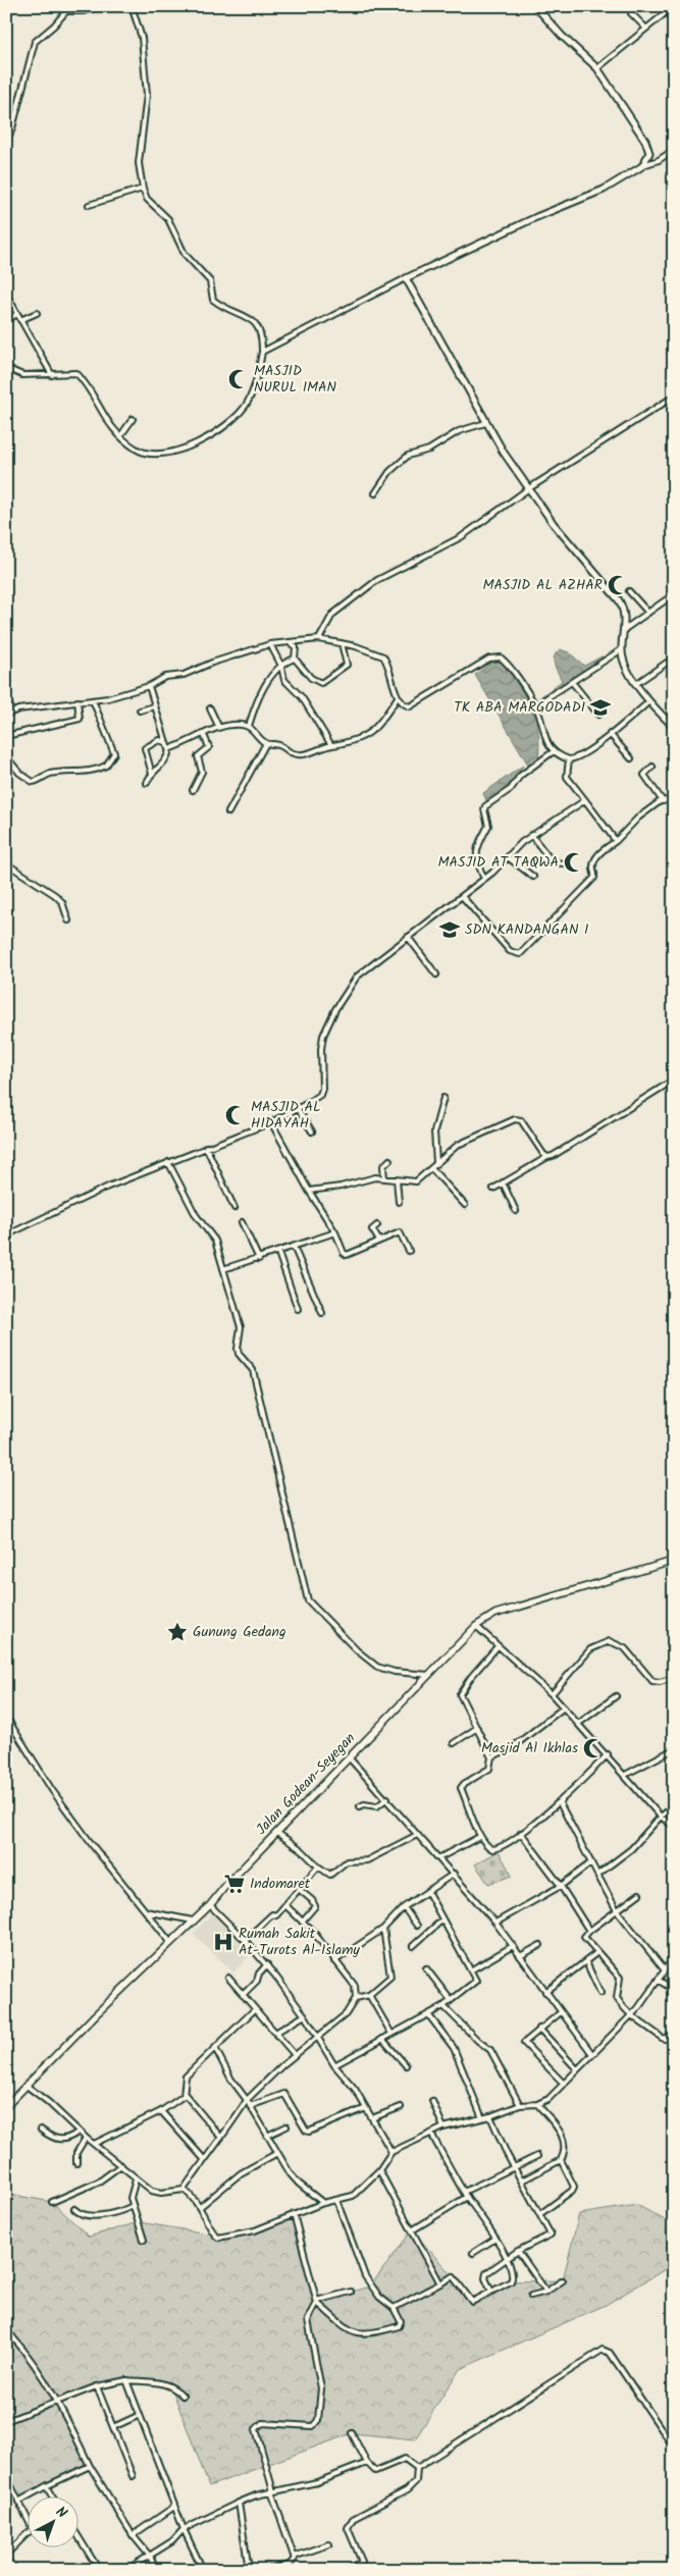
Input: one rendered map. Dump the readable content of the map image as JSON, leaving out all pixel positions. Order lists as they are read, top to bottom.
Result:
{
  "streets": {
    "main road": ["Jalan Godean-Seyegan"]
  },
  "places": {
    "mosque": [
      "MASJID NURUL IMAN",
      "MASJID AL AZHAR",
      "MASJID AT TAQWA",
      "MASJID AL HIDAYAH",
      "Masjid Al Ikhlas"
    ],
    "school or university": ["TK ABA MARGODADI", "SDN KANDANGAN I"],
    "place": ["Gunung Gedang"],
    "supermarket": ["Indomaret"],
    "hospital": ["Rumah Sakit At-Turots Al-Islamy"]
  },
  "north": "top right"
}
